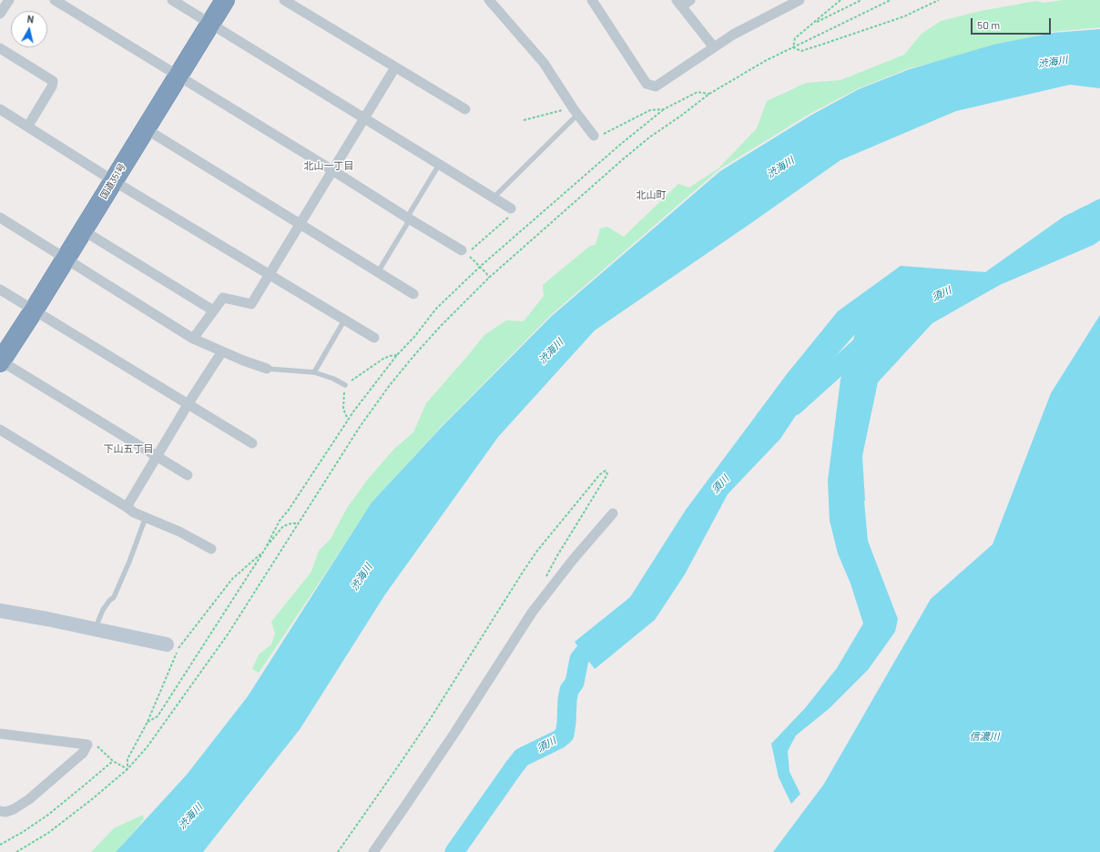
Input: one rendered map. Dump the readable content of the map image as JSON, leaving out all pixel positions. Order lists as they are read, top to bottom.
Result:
{
  "streets": {
    "highway": ["国道351号"]
  },
  "districts": ["北山一丁目", "北山町", "下山五丁目"],
  "water": ["渋海川", "須川", "信濃川"],
  "scale_bar": "50 m",
  "north": "top"
}
